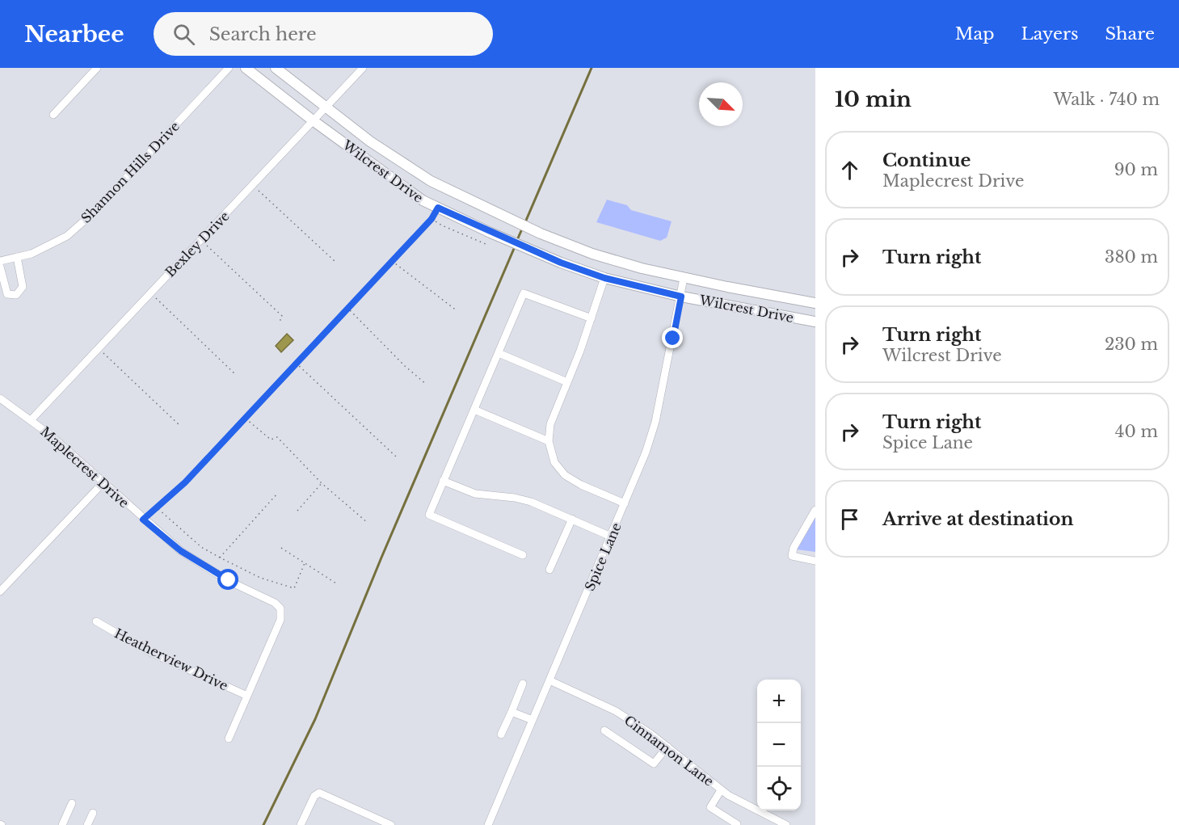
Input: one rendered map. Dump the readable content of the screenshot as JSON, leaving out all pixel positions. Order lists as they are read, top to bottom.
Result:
{
  "streets": {
    "main road": ["Wilcrest Drive"],
    "street": [
      "Shannon Hills Drive",
      "Bexley Drive",
      "Maplecrest Drive",
      "Spice Lane",
      "Heatherview Drive",
      "Cinnamon Lane"
    ]
  },
  "crossings": [
    ["Wilcrest Drive", "Bexley Drive"],
    ["Wilcrest Drive", "Spice Lane"],
    ["Bexley Drive", "Maplecrest Drive"],
    ["Maplecrest Drive", "Heatherview Drive"],
    ["Spice Lane", "Cinnamon Lane"]
  ],
  "north": "bottom right",
  "page": {
    "header": "Nearbee",
    "search": "Search here",
    "nav": ["Map", "Layers", "Share"],
    "heading": ["10 min", "Walk · 740 m"],
    "list": [
      ["Continue", "Maplecrest Drive", "90 m"],
      ["Turn right", "380 m"],
      ["Turn right", "Wilcrest Drive", "230 m"],
      ["Turn right", "Spice Lane", "40 m"],
      "Arrive at destination"
    ],
    "map_buttons": ["+", "−"]
  }
}
